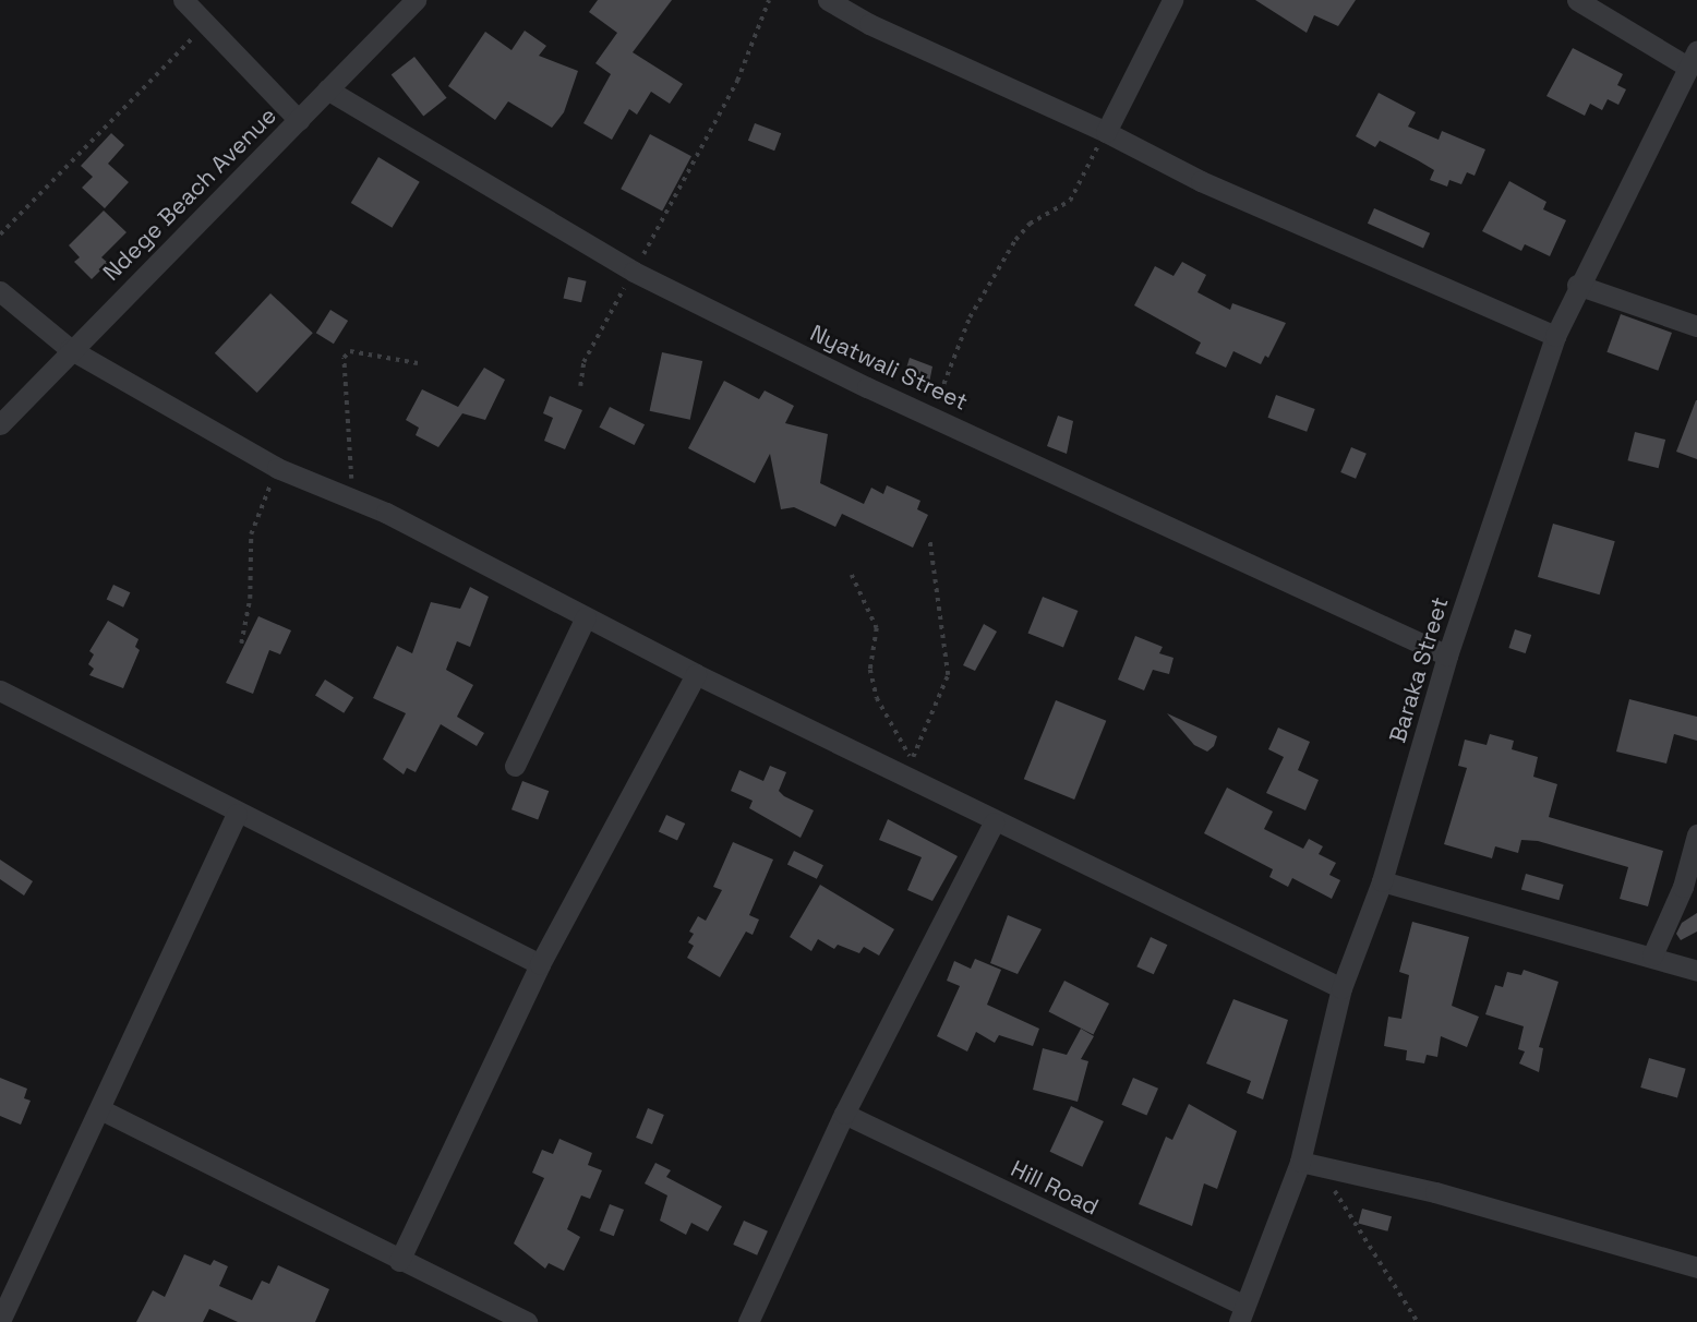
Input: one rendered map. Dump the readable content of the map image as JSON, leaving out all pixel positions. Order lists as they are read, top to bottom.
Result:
{
  "streets": {
    "street": [
      "Ndege Beach Avenue",
      "Nyatwali Street",
      "Baraka Street",
      "Hill Road"
    ]
  },
  "crossings": [
    ["Ndege Beach Avenue", "Nyatwali Street"],
    ["Nyatwali Street", "Baraka Street"],
    ["Baraka Street", "Hill Road"]
  ]
}
